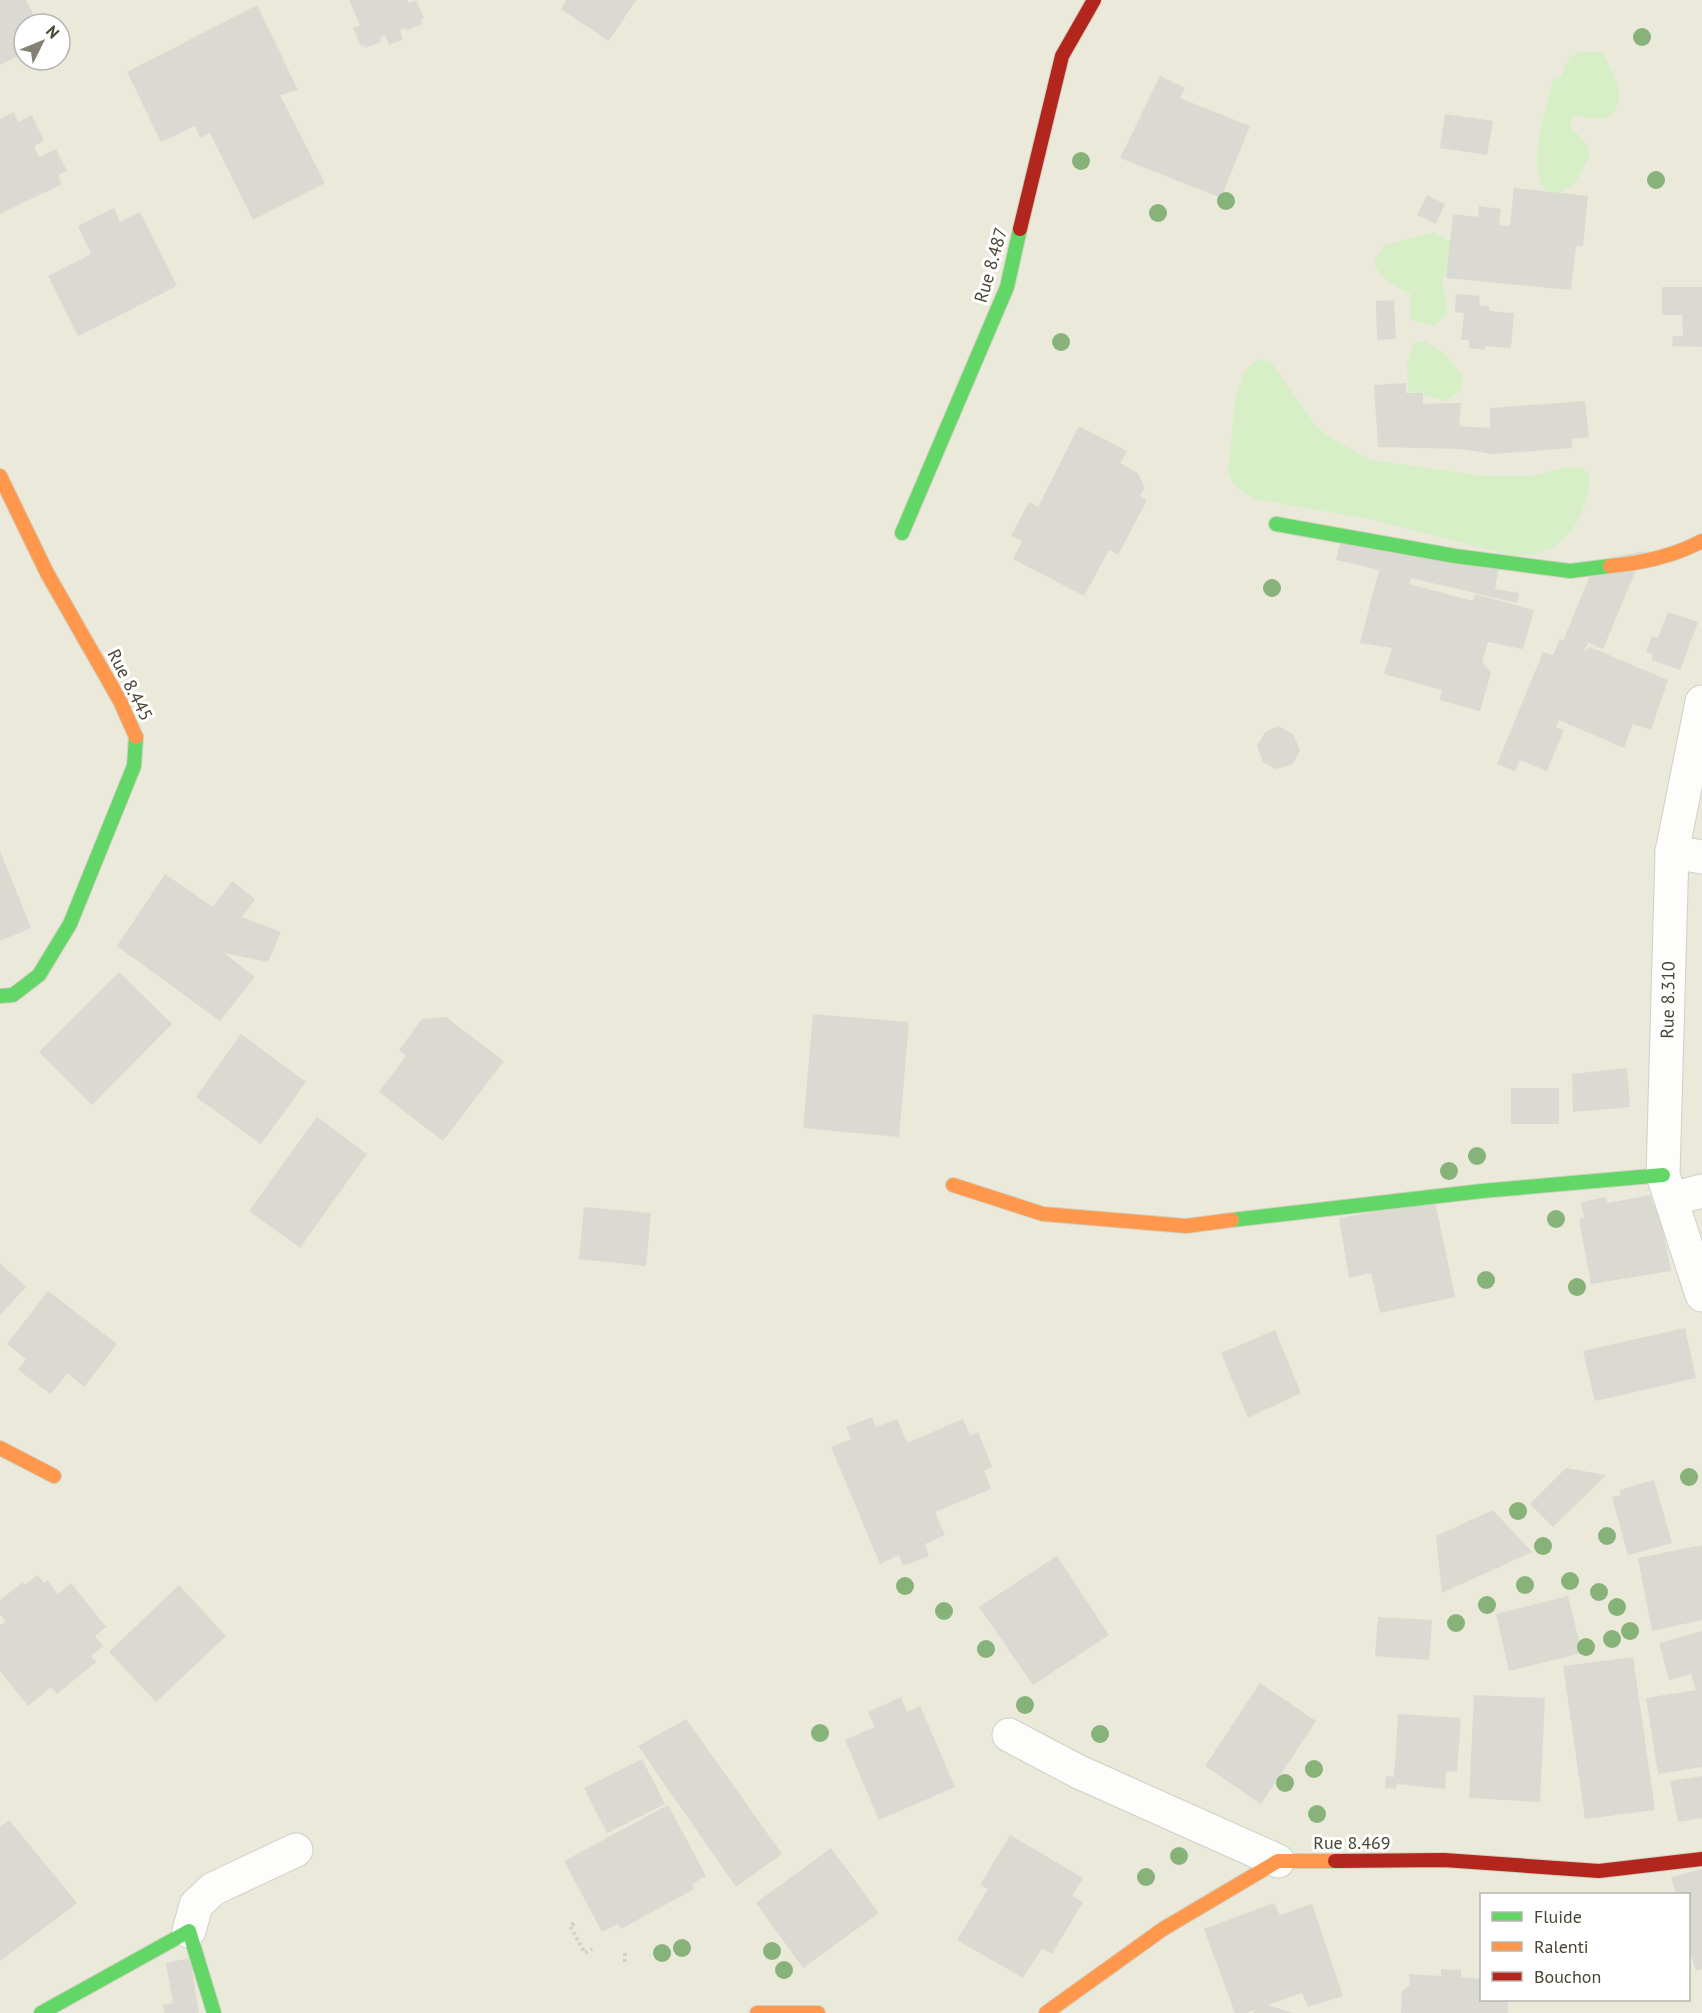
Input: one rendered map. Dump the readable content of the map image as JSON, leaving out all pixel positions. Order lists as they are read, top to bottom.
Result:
{
  "streets": {
    "street": [
      "Rue 8.487",
      "Rue 8.445",
      "Rue 8.310",
      "Rue 8.469"
    ]
  },
  "legend": ["Fluide", "Ralenti", "Bouchon"],
  "north": "top right"
}
